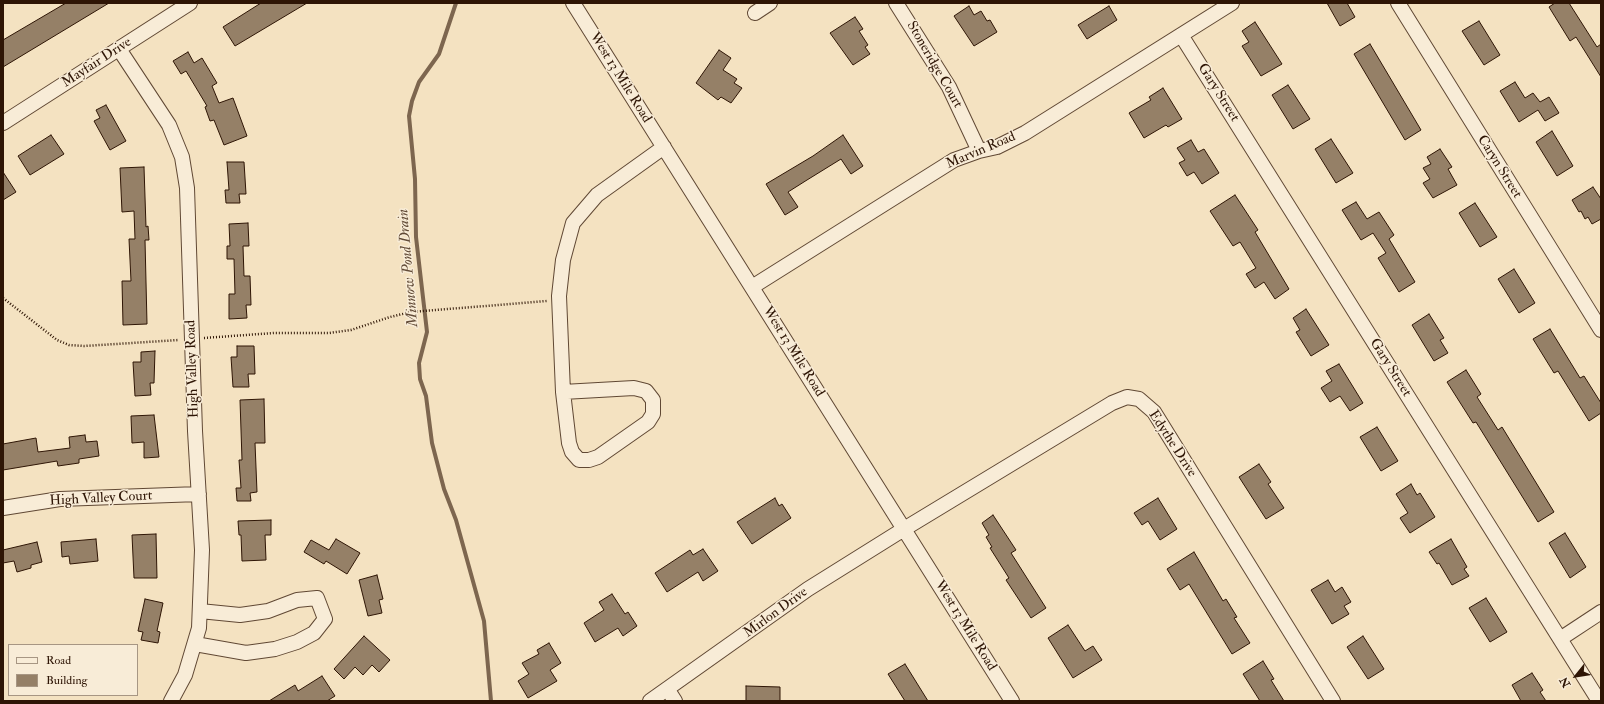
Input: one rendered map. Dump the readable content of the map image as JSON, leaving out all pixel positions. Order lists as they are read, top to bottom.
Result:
{
  "streets": {
    "street": [
      "Mayfair Drive",
      "Stoneridge Court",
      "West 13 Mile Road",
      "Gary Street",
      "Marvin Road",
      "Caryn Street",
      "High Valley Road",
      "Edythe Drive",
      "High Valley Court",
      "Mirlon Drive"
    ]
  },
  "crossings": [
    ["Mayfair Drive", "High Valley Road"],
    ["Stoneridge Court", "Marvin Road"],
    ["West 13 Mile Road", "Marvin Road"],
    ["West 13 Mile Road", "Edythe Drive"],
    ["West 13 Mile Road", "Mirlon Drive"],
    ["Gary Street", "Marvin Road"],
    ["High Valley Road", "High Valley Court"],
    ["Edythe Drive", "Mirlon Drive"]
  ],
  "water": ["Minnow Pond Drain"],
  "legend": ["Road", "Building"],
  "north": "bottom left"
}
